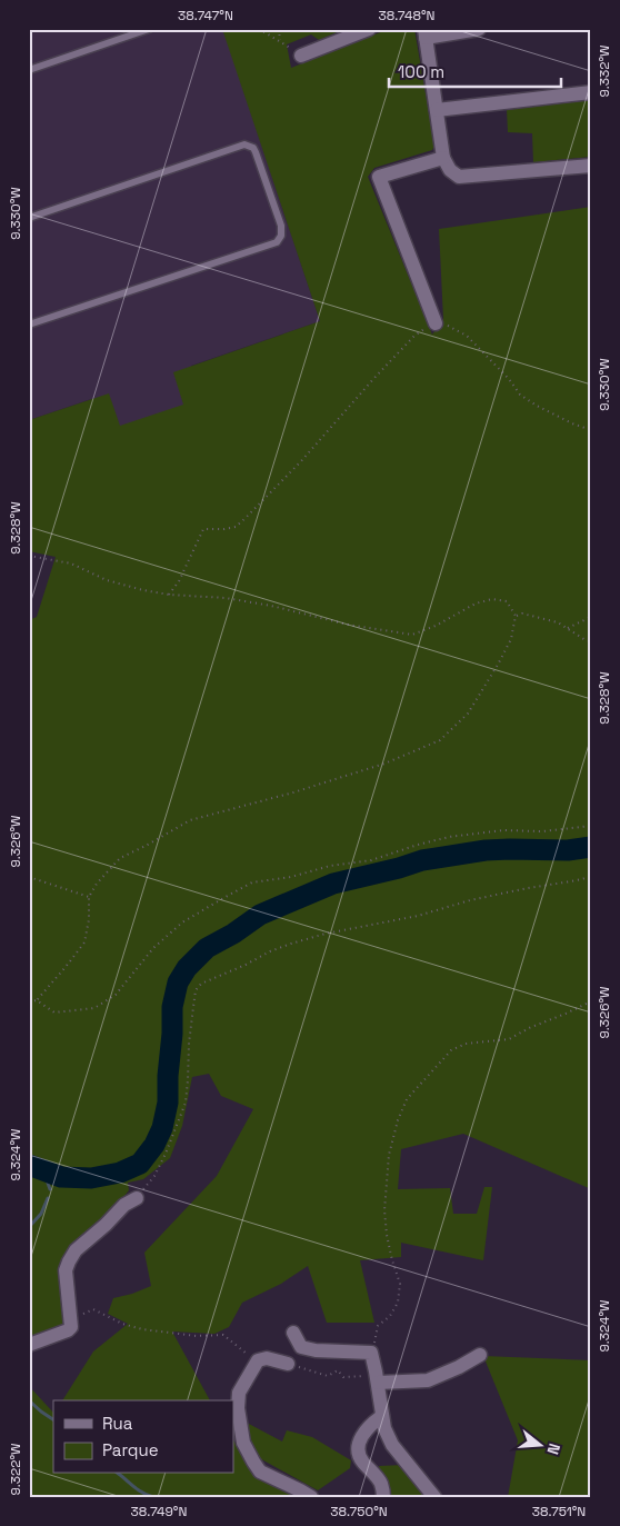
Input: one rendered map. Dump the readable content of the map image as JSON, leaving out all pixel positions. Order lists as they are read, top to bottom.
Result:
{
  "legend": ["Rua", "Parque"],
  "scale_bar": "100 m",
  "north": "right",
  "coordinates": [
    "38.747°N",
    "38.748°N",
    "9.332°W",
    "9.330°W",
    "9.328°W",
    "9.326°W",
    "9.324°W",
    "9.322°W",
    "38.749°N",
    "38.750°N",
    "38.751°N"
  ]
}
